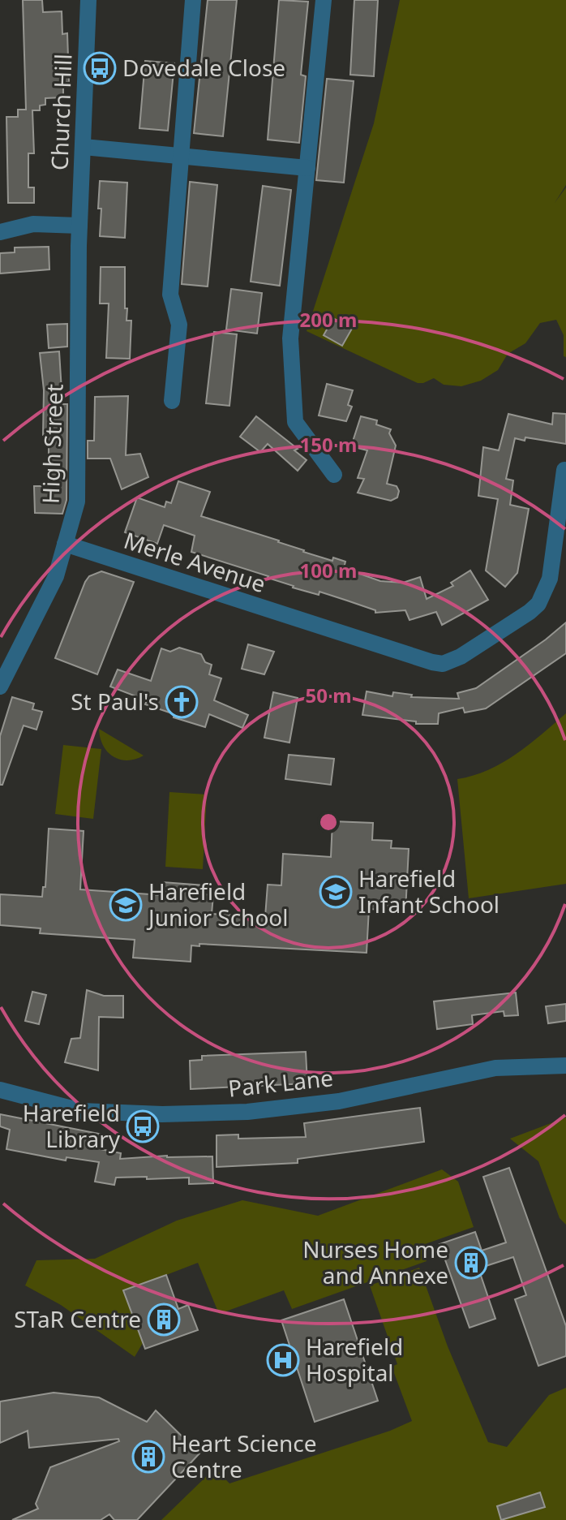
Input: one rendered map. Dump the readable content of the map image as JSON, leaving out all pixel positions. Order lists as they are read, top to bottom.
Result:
{
  "streets": {
    "street": [
      "Church Hill",
      "High Street",
      "Merle Avenue",
      "Park Lane"
    ]
  },
  "crossings": [
    ["Church Hill", "High Street"],
    ["High Street", "Merle Avenue"]
  ],
  "places": {
    "bus stop": ["Dovedale Close", "Harefield Library"],
    "church": ["St Paul's"],
    "school or university": ["Harefield Infant School", "Harefield Junior School"],
    "building": ["Nurses Home and Annexe", "STaR Centre", "Heart Science Centre"],
    "hospital": ["Harefield Hospital"]
  },
  "rings": [
    "200 m",
    "150 m",
    "100 m",
    "50 m"
  ]
}
